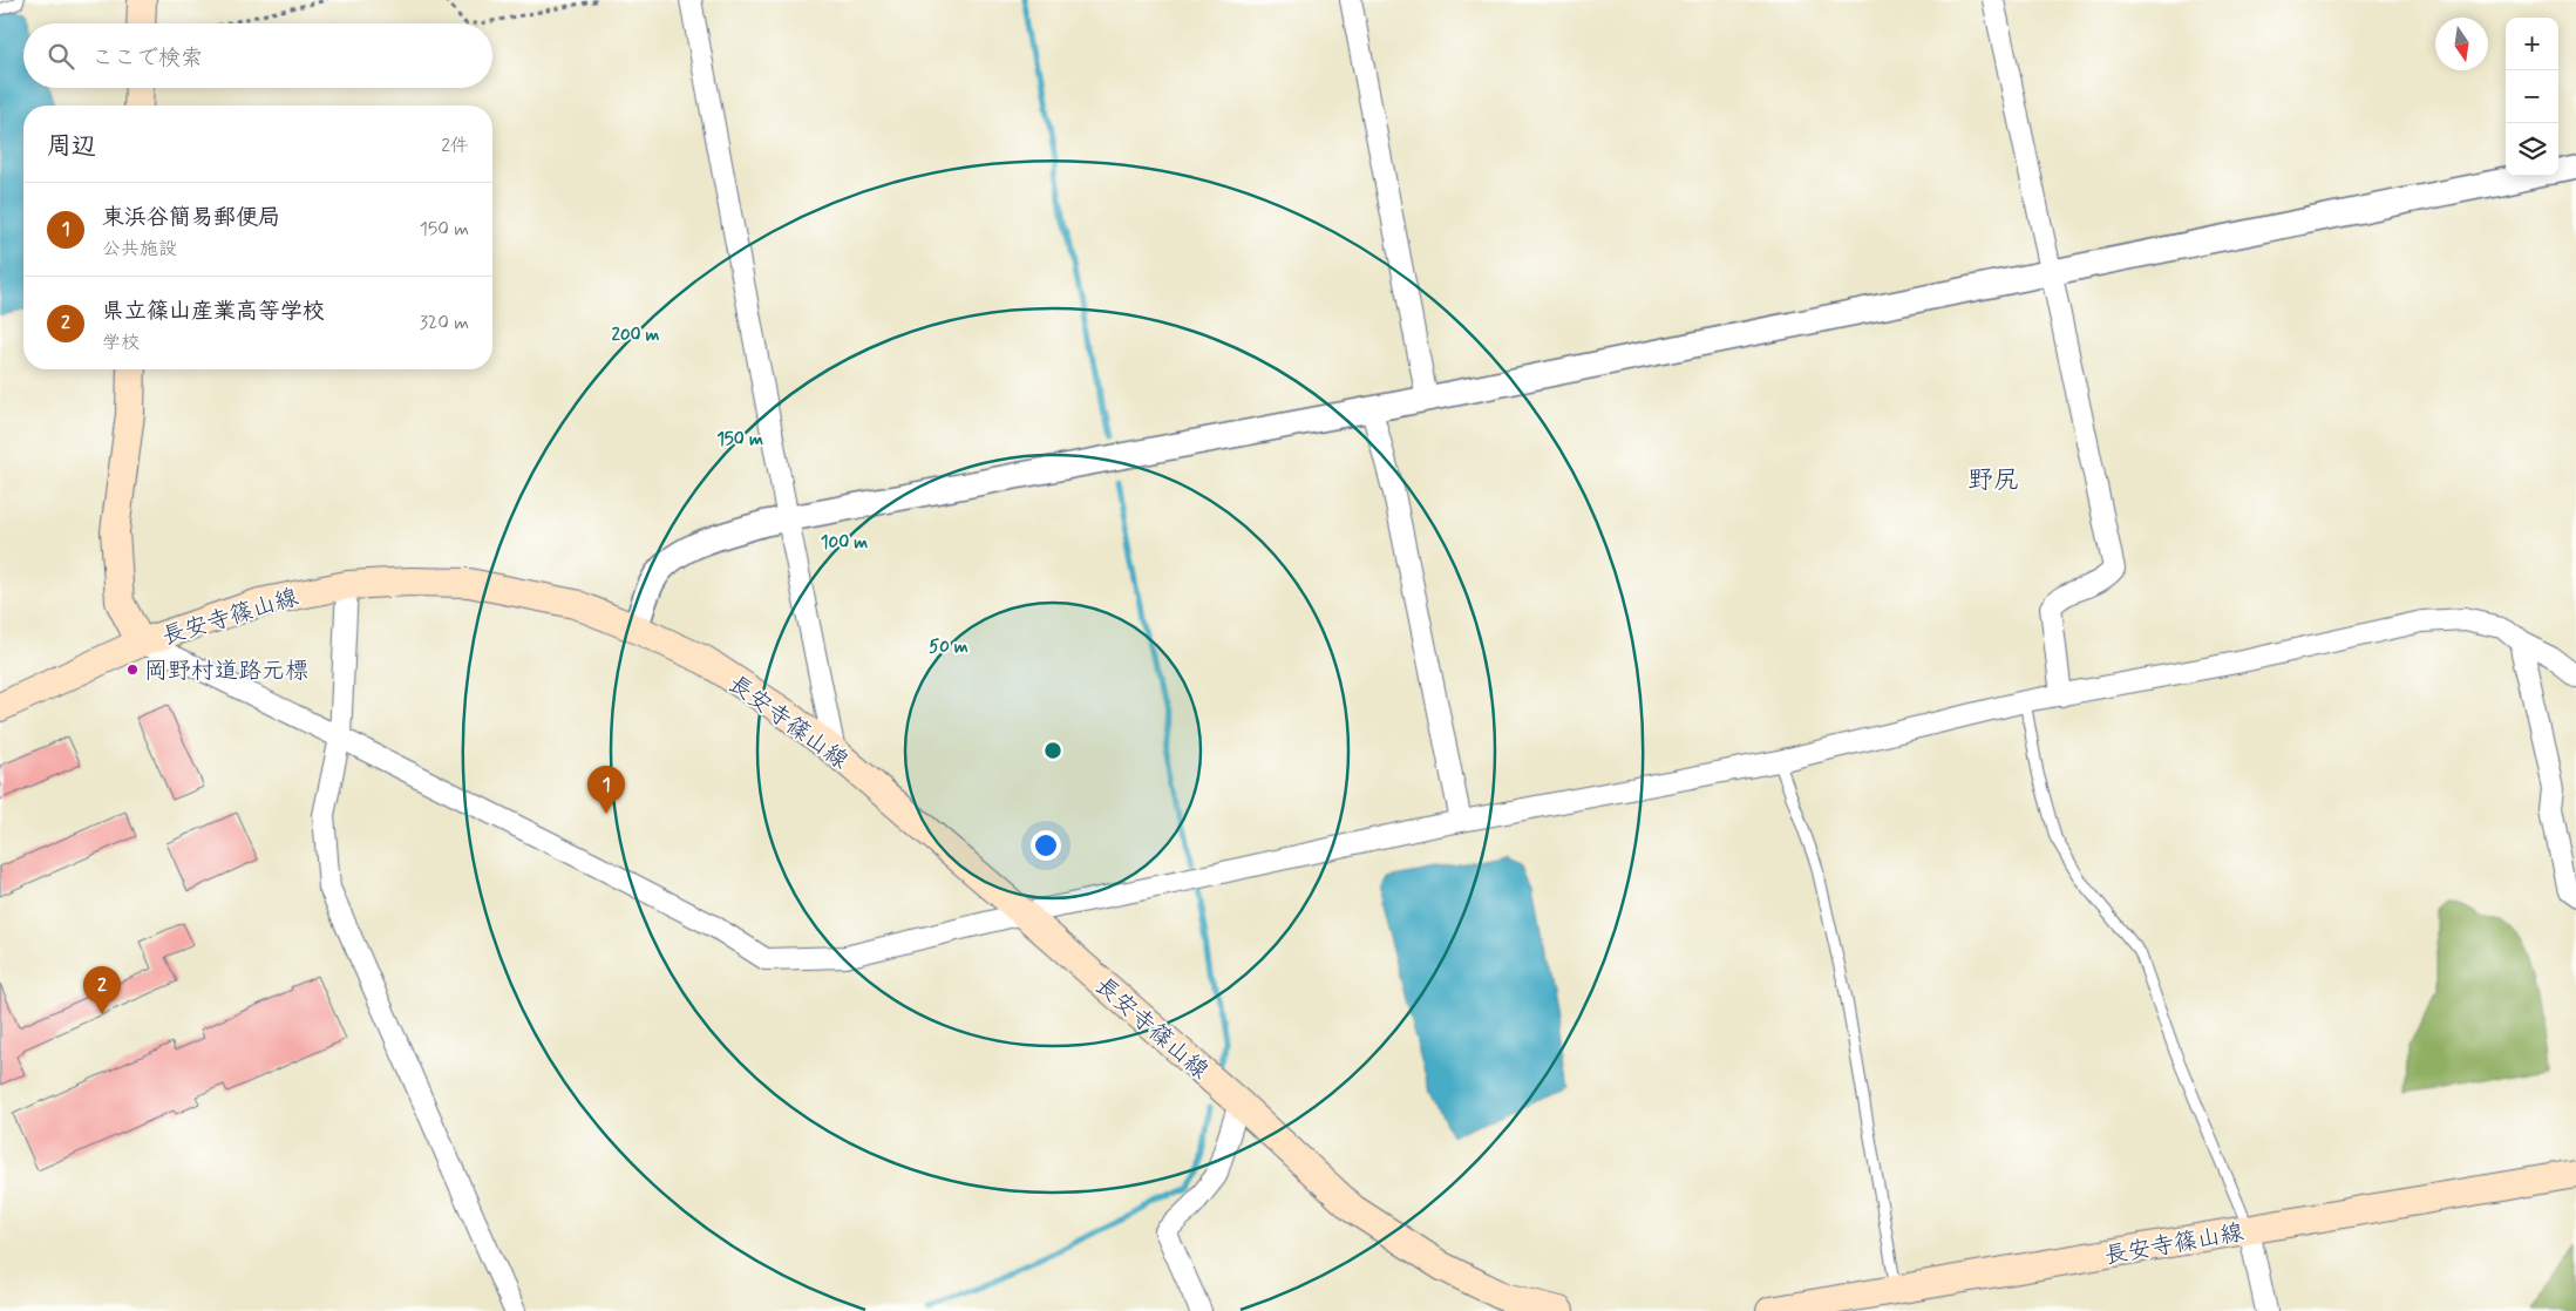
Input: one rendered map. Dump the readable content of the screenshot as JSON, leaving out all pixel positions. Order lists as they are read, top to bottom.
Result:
{
  "streets": {
    "main road": ["長安寺篠山線"]
  },
  "districts": ["野尻"],
  "places": ["岡野村道路元標"],
  "north": "bottom",
  "page": {
    "map_buttons": ["+", "−"],
    "search": "ここで検索",
    "heading": ["周辺", "2件"],
    "list": [
      {
        "mark": "1",
        "name": "東浜谷簡易郵便局",
        "note": "公共施設",
        "value": "150 m"
      },
      {
        "mark": "2",
        "name": "県立篠山産業高等学校",
        "note": "学校",
        "value": "320 m"
      }
    ],
    "pins": ["1", "2"]
  },
  "rings": [
    "200 m",
    "150 m",
    "100 m",
    "50 m"
  ]
}
